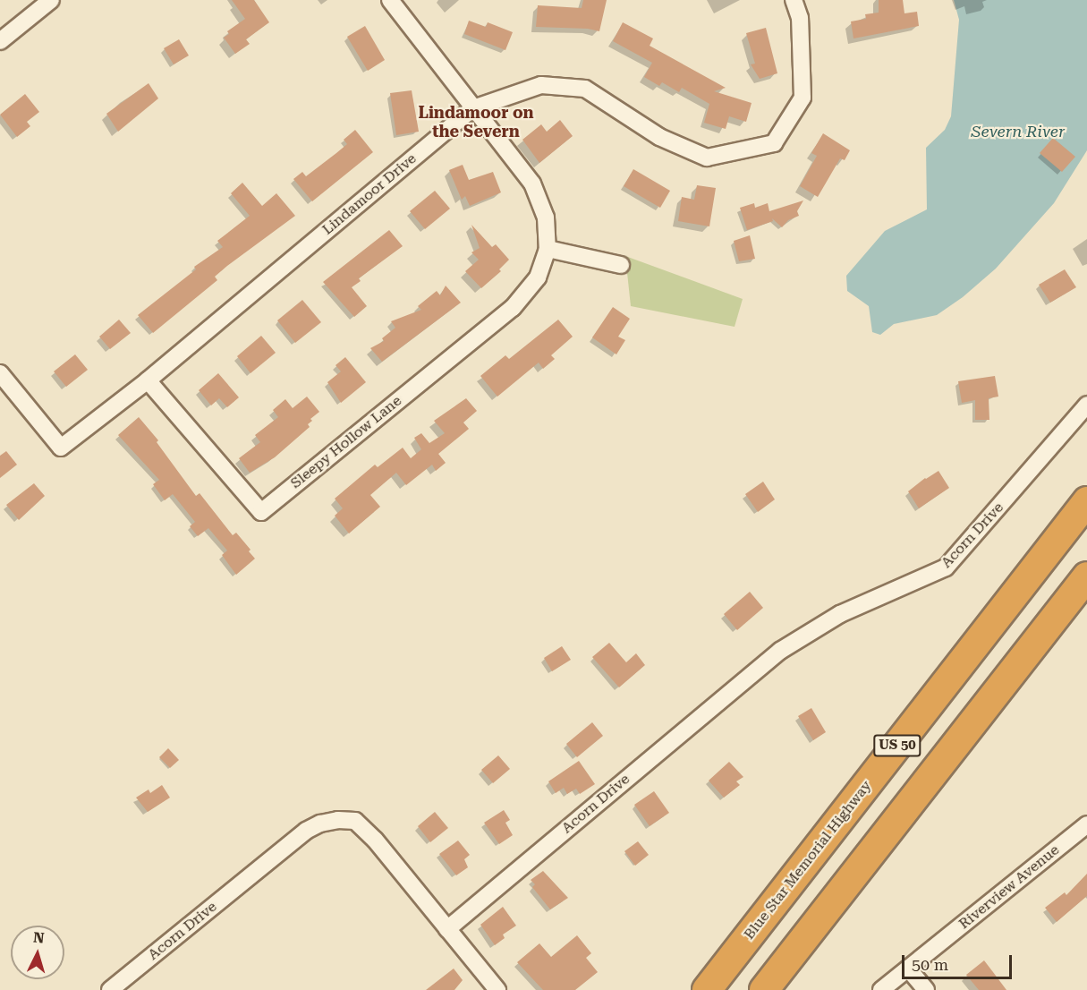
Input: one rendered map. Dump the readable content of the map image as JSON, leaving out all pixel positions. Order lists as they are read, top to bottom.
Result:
{
  "streets": {
    "highway": ["US 50", "Blue Star Memorial Highway"],
    "street": [
      "Lindamoor Drive",
      "Sleepy Hollow Lane",
      "Acorn Drive",
      "Riverview Avenue"
    ]
  },
  "crossings": [
    ["Lindamoor Drive", "Sleepy Hollow Lane"]
  ],
  "districts": ["Lindamoor on the Severn"],
  "water": ["Severn River"],
  "scale_bar": "50 m",
  "north": "top"
}
